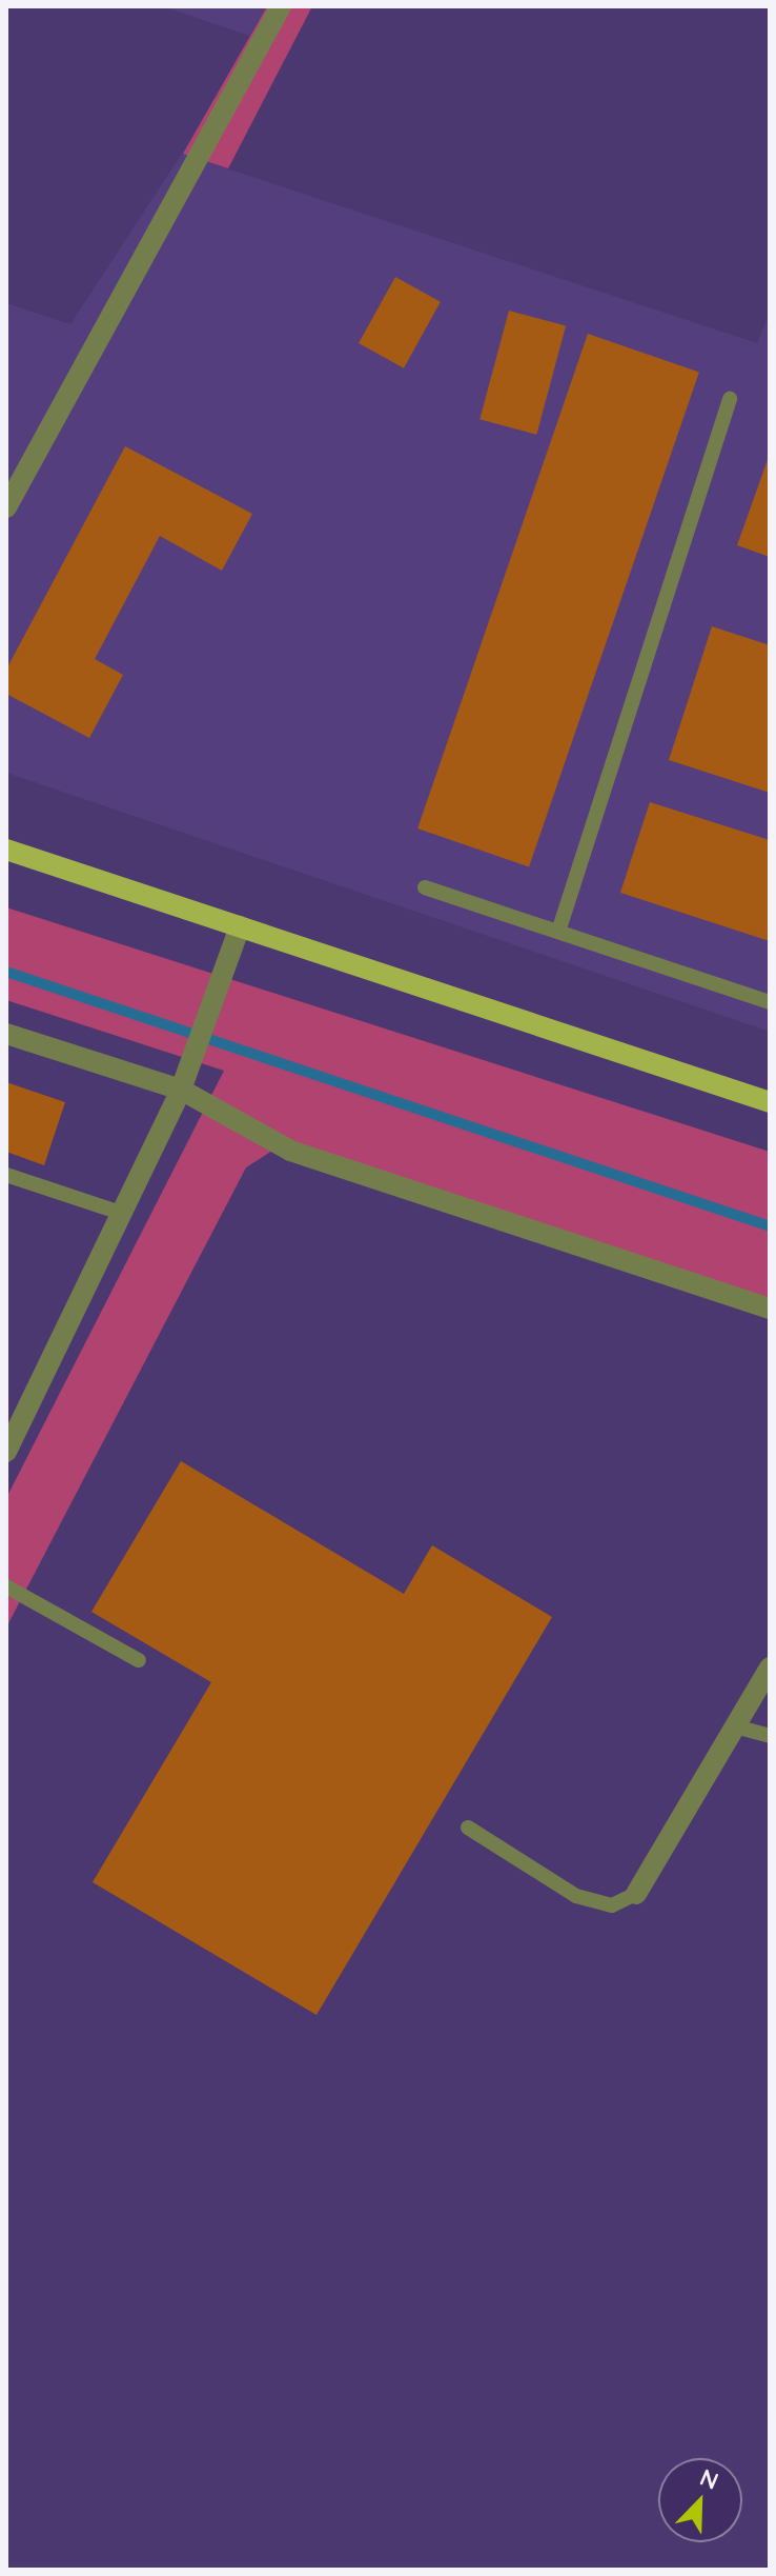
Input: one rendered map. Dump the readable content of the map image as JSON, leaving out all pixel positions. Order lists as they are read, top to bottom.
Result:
{
  "north": "top right"
}
